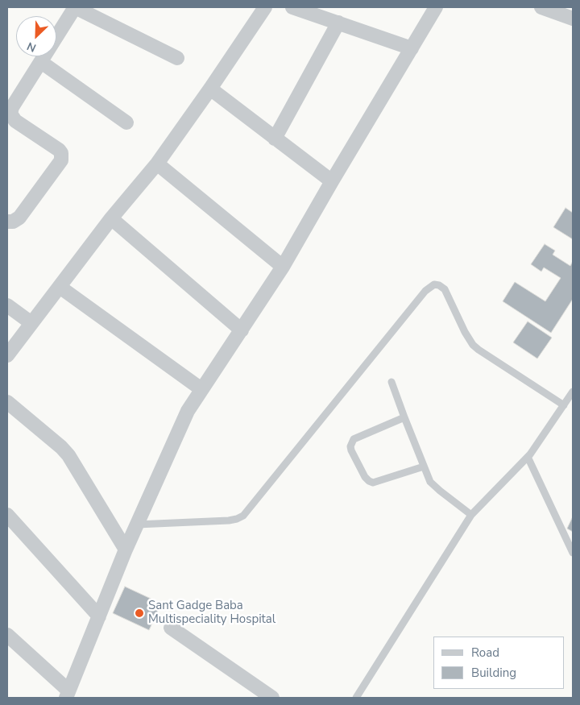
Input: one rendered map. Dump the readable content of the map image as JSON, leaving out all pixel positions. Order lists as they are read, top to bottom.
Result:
{
  "places": ["Sant Gadge Baba Multispeciality Hospital"],
  "legend": ["Road", "Building"],
  "north": "bottom left"
}
